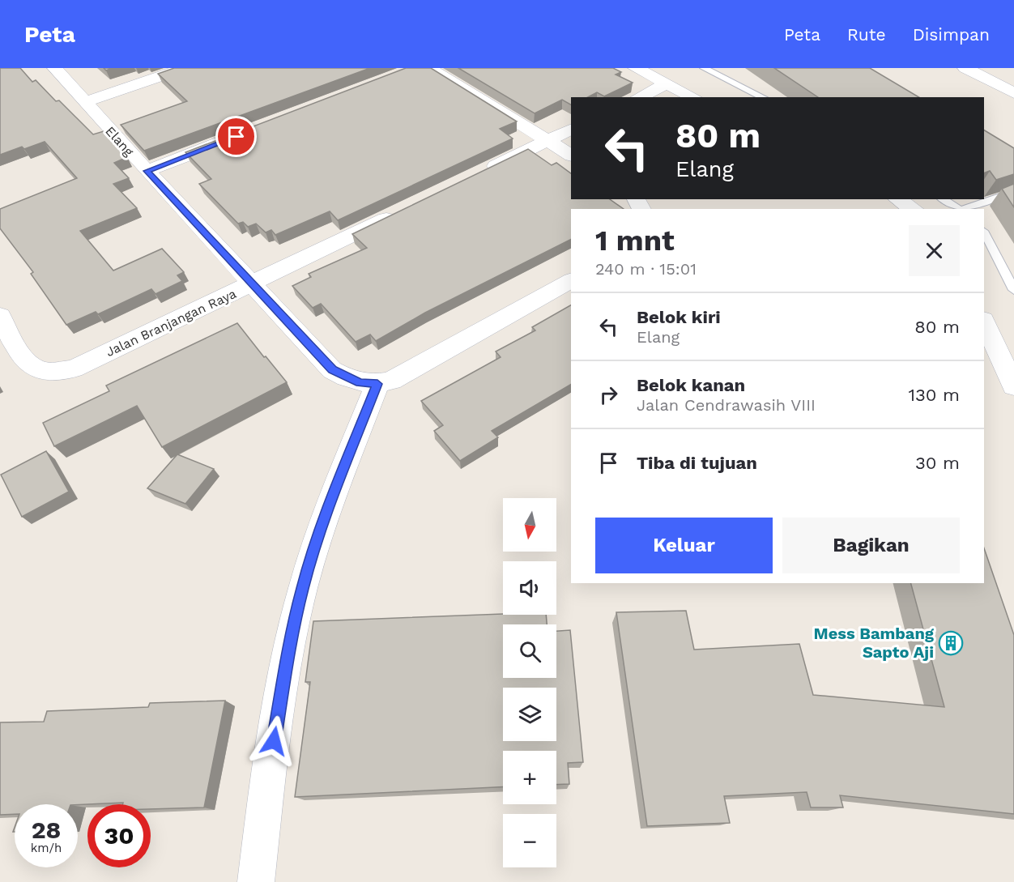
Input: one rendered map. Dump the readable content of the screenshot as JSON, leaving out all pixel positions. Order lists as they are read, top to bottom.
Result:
{
  "streets": {
    "street": ["Elang", "Jalan Branjangan Raya"]
  },
  "crossings": [
    ["Elang", "Jalan Branjangan Raya"]
  ],
  "places": {
    "building": ["Mess Bambang Sapto Aji"]
  },
  "north": "bottom",
  "page": {
    "header": "Peta",
    "nav": ["Peta", "Rute", "Disimpan"],
    "turn": ["80 m", "Elang"],
    "heading": ["1 mnt", "240 m · 15:01"],
    "list": [
      {
        "name": "Belok kiri",
        "note": "Elang",
        "value": "80 m"
      },
      {
        "name": "Belok kanan",
        "note": "Jalan Cendrawasih VIII",
        "value": "130 m"
      },
      {
        "name": "Tiba di tujuan",
        "value": "30 m"
      }
    ],
    "map_buttons": ["+", "−"],
    "buttons": ["Keluar", "Bagikan"],
    "speed": "28 km/h",
    "limit": "30"
  }
}
